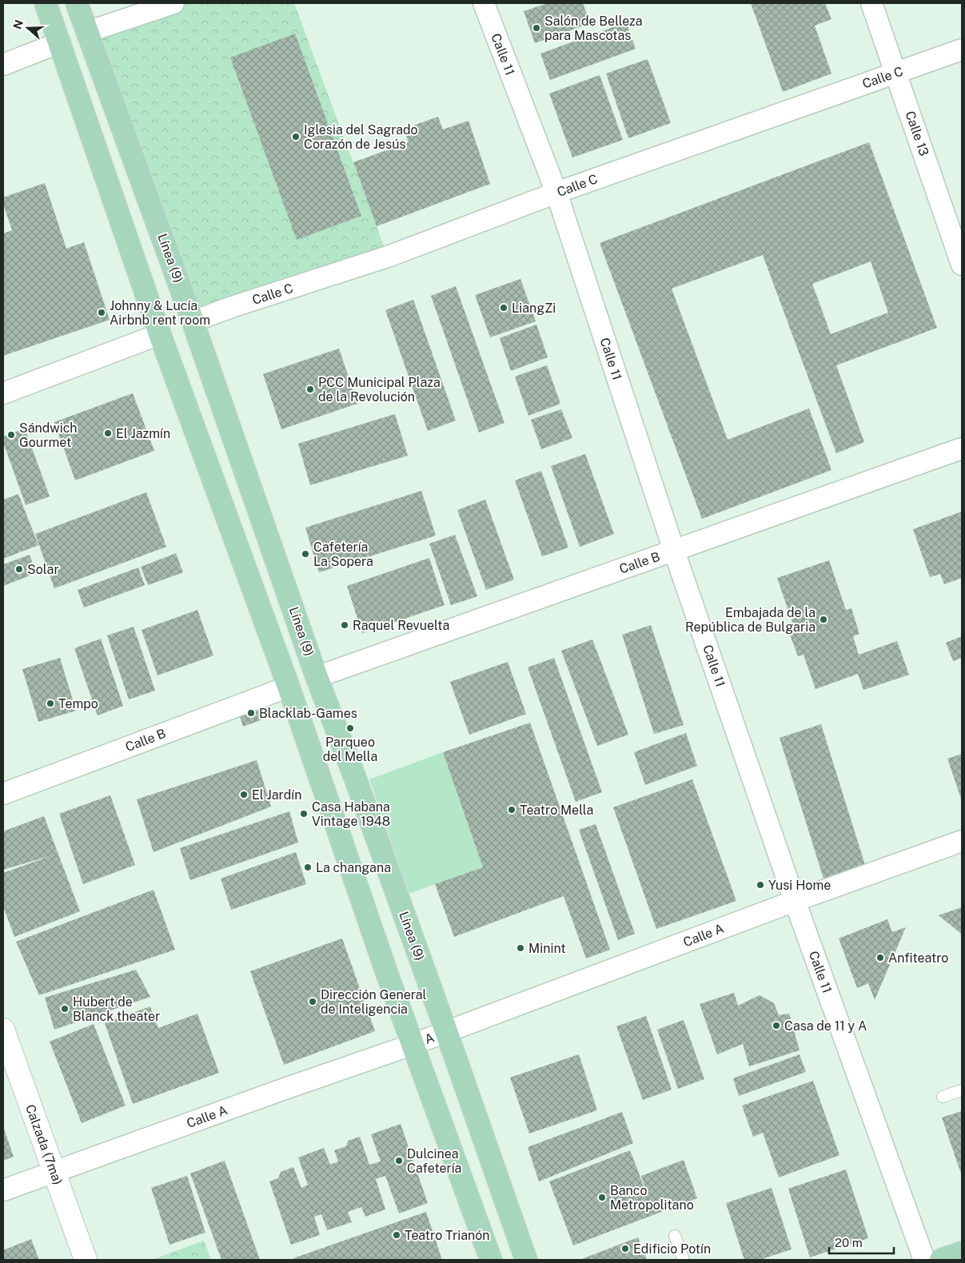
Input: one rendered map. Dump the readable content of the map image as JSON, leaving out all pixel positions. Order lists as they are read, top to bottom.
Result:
{
  "streets": {
    "main road": ["Línea (9)", "Calzada (7ma)"],
    "street": [
      "Calle 11",
      "Calle C",
      "Calle 13",
      "Calle B",
      "Calle A",
      "A"
    ]
  },
  "crossings": [
    ["Calle 11", "Calle C"],
    ["Calle 11", "Calle B"],
    ["Calle 11", "Calle A"],
    ["Calle C", "Calle 13"],
    ["Calle C", "Línea (9)"],
    ["Línea (9)", "Calle B"],
    ["Línea (9)", "Calle A"],
    ["Línea (9)", "A"],
    ["Calle A", "A"],
    ["Calle A", "Calzada (7ma)"]
  ],
  "places": [
    "Salón de Belleza para Mascotas",
    "Iglesia del Sagrado Corazón de Jesús",
    "LiangZi",
    "Johnny & Lucía Airbnb rent room",
    "PCC Municipal Plaza de la Revolución",
    "El Jazmín",
    "Sándwich Gourmet",
    "Cafetería La Sopera",
    "Solar",
    "Embajada de la República de Bulgaria",
    "Raquel Revuelta",
    "Tempo",
    "Blacklab-Games",
    "Parqueo del Mella",
    "El Jardín",
    "Teatro Mella",
    "Casa Habana Vintage 1948",
    "La changana",
    "Yusi Home",
    "Minint",
    "Anfiteatro",
    "Dirección General de Inteligencia",
    "Hubert de Blanck theater",
    "Casa de 11 y A",
    "Dulcinea Cafetería",
    "Banco Metropolitano",
    "Teatro Trianón",
    "Edificio Potín"
  ],
  "scale_bar": "20 m",
  "north": "left"
}
